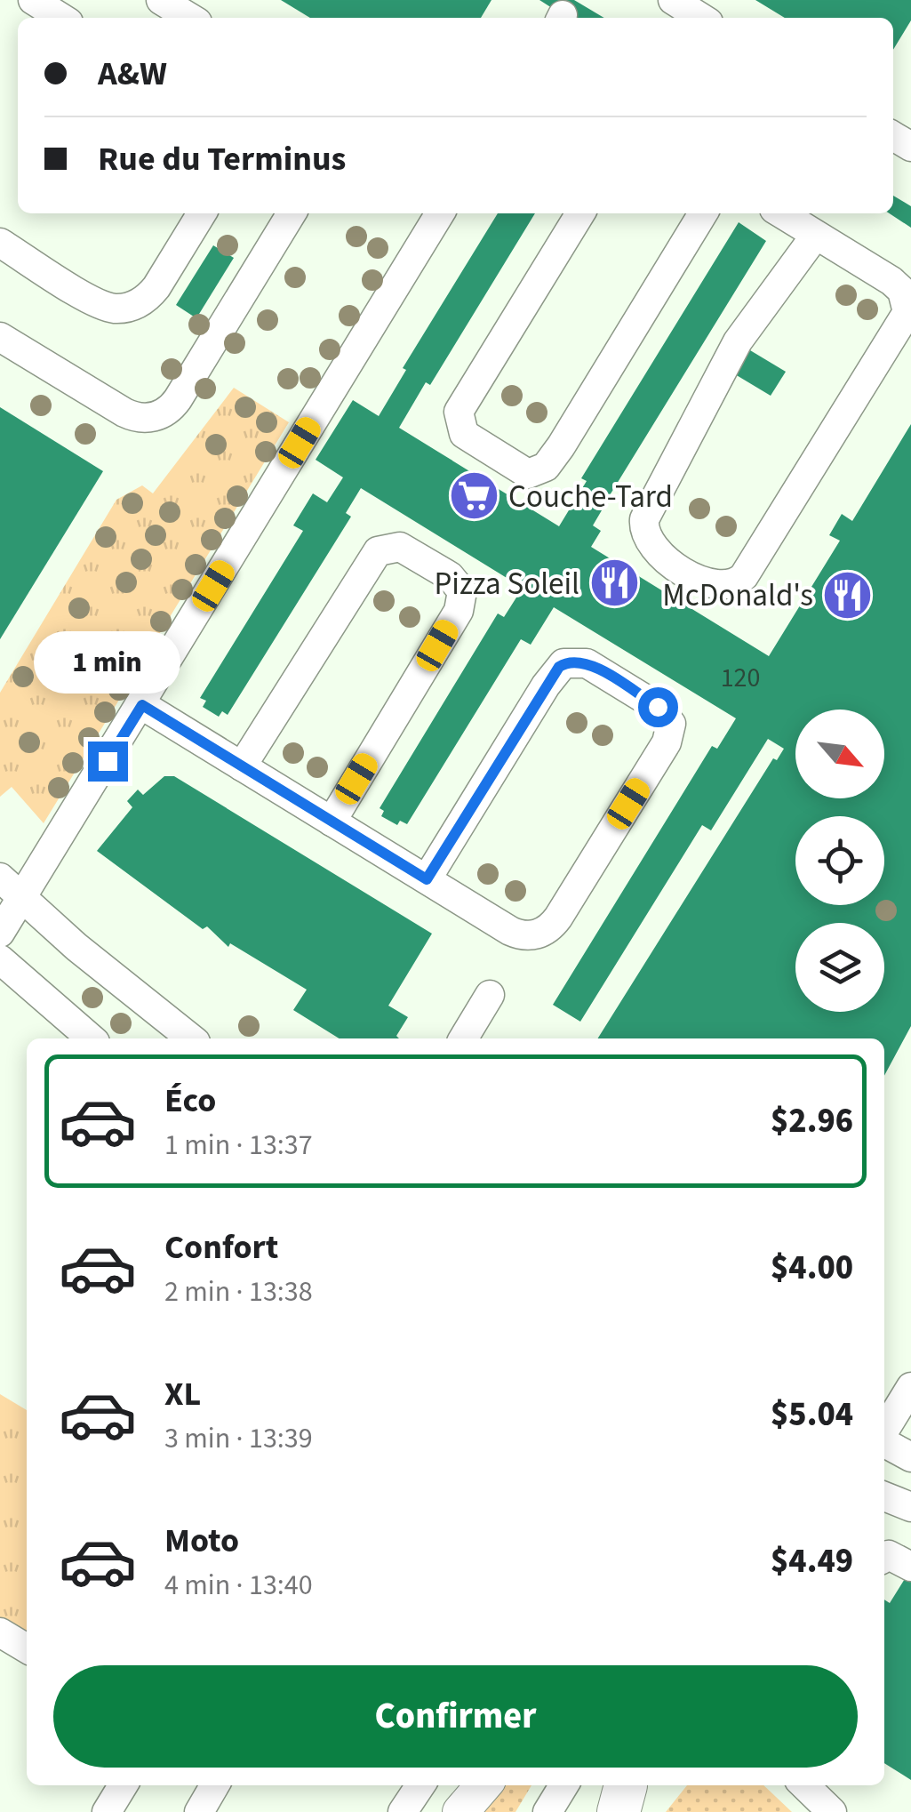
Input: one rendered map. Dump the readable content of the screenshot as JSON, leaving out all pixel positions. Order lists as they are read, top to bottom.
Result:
{
  "places": {
    "supermarket": ["Couche-Tard"],
    "restaurant": ["Pizza Soleil", "McDonald's"]
  },
  "house_numbers": ["120"],
  "north": "bottom right",
  "page": {
    "banner": ["A&W", "Rue du Terminus"],
    "bubble": "1 min",
    "list": [
      {
        "name": "Éco",
        "note": "1 min · 13:37",
        "value": "$2.96"
      },
      {
        "name": "Confort",
        "note": "2 min · 13:38",
        "value": "$4.00"
      },
      {
        "name": "XL",
        "note": "3 min · 13:39",
        "value": "$5.04"
      },
      {
        "name": "Moto",
        "note": "4 min · 13:40",
        "value": "$4.49"
      }
    ],
    "buttons": "Confirmer"
  }
}
